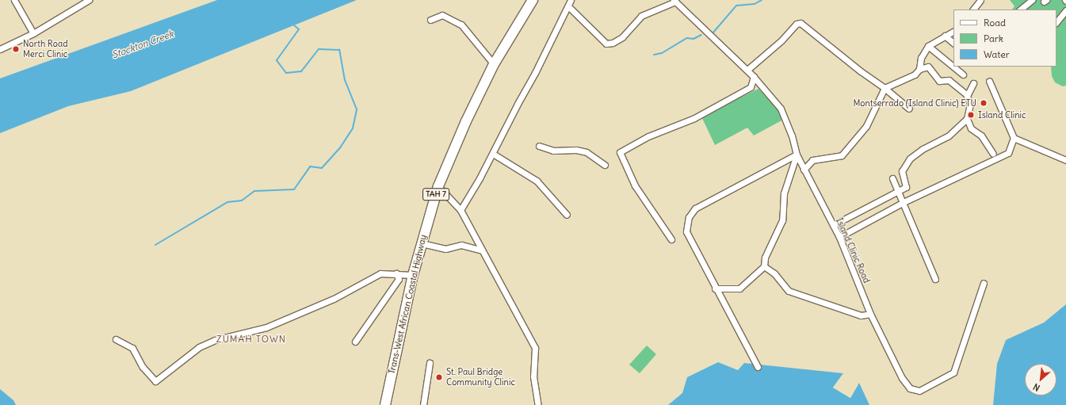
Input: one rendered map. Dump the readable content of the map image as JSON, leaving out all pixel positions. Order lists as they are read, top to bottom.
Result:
{
  "streets": {
    "highway": ["TAH 7", "Trans-West African Coastal Highway"],
    "street": ["Island Clinic Road"]
  },
  "districts": ["ZUMAH TOWN"],
  "water": ["Stockton Creek"],
  "places": [
    "North Road Merci Clinic",
    "Montserrado (Island Clinic) ETU",
    "Island Clinic",
    "St. Paul Bridge Community Clinic"
  ],
  "legend": ["Road", "Park", "Water"],
  "north": "bottom left"
}
